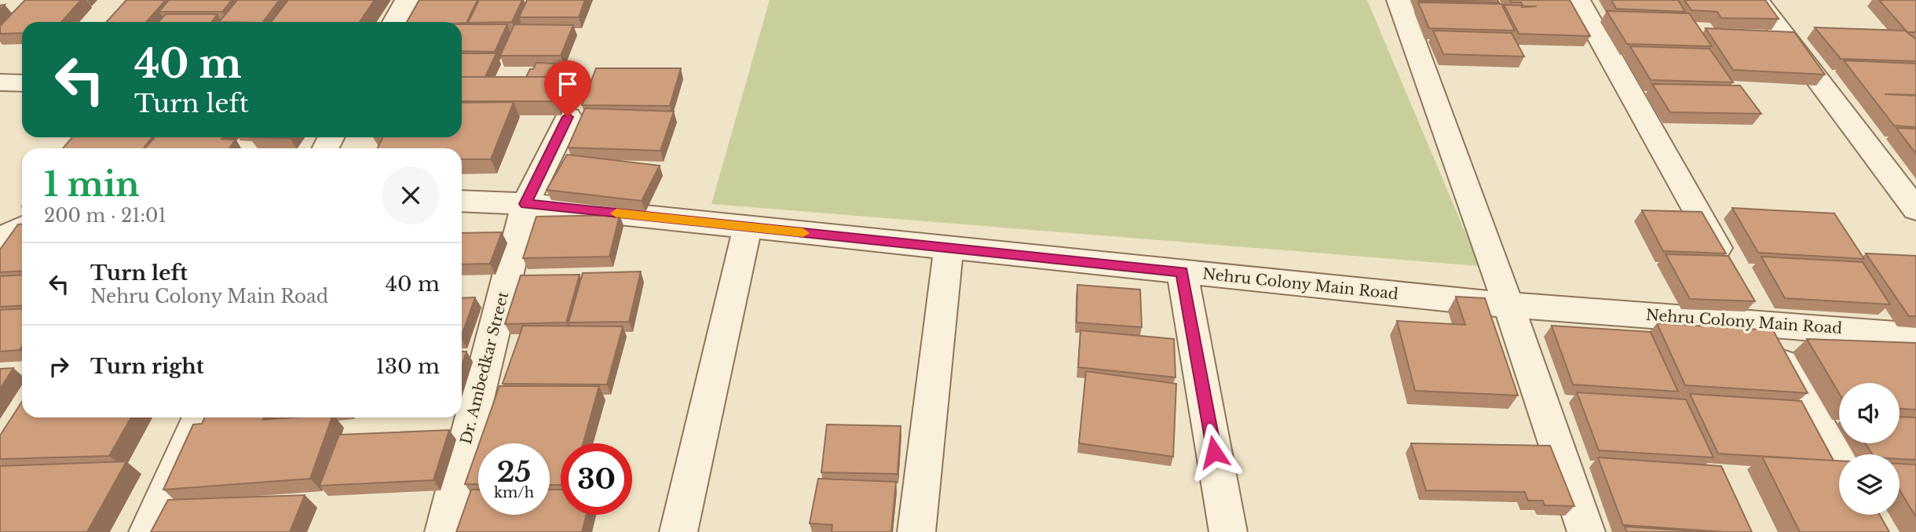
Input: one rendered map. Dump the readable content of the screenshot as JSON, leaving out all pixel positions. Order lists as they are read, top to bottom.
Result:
{
  "streets": {
    "street": ["Nehru Colony Main Road", "Dr. Ambedkar Street"]
  },
  "crossings": [
    ["Nehru Colony Main Road", "Dr. Ambedkar Street"]
  ],
  "page": {
    "turn": ["40 m", "Turn left"],
    "heading": ["1 min", "200 m · 21:01"],
    "list": [
      {
        "name": "Turn left",
        "note": "Nehru Colony Main Road",
        "value": "40 m"
      },
      {
        "name": "Turn right",
        "value": "130 m"
      }
    ],
    "speed": "25 km/h",
    "limit": "30"
  }
}
